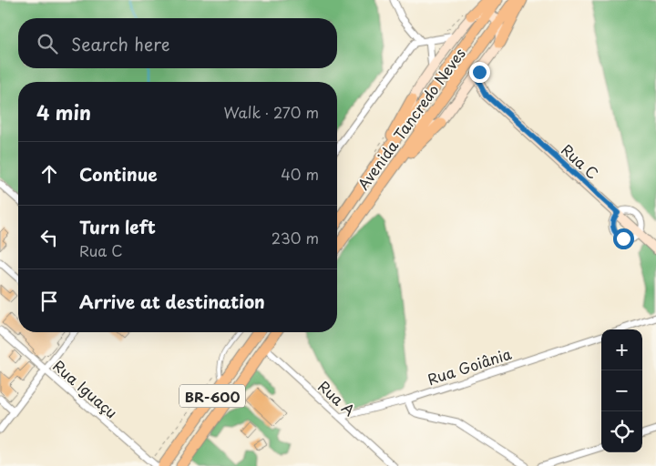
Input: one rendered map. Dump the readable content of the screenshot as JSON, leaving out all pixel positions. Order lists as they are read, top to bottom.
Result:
{
  "streets": {
    "main road": ["Avenida Tancredo Neves", "BR-600"],
    "street": [
      "Rua C",
      "Rua Goiânia",
      "Rua Iguaçu",
      "Rua A"
    ]
  },
  "crossings": [
    ["Rua Goiânia", "Rua A"],
    ["BR-600", "Rua A"]
  ],
  "page": {
    "search": "Search here",
    "heading": ["4 min", "Walk · 270 m"],
    "list": [
      ["Continue", "40 m"],
      ["Turn left", "Rua C", "230 m"],
      "Arrive at destination"
    ],
    "map_buttons": ["+", "−"]
  }
}
